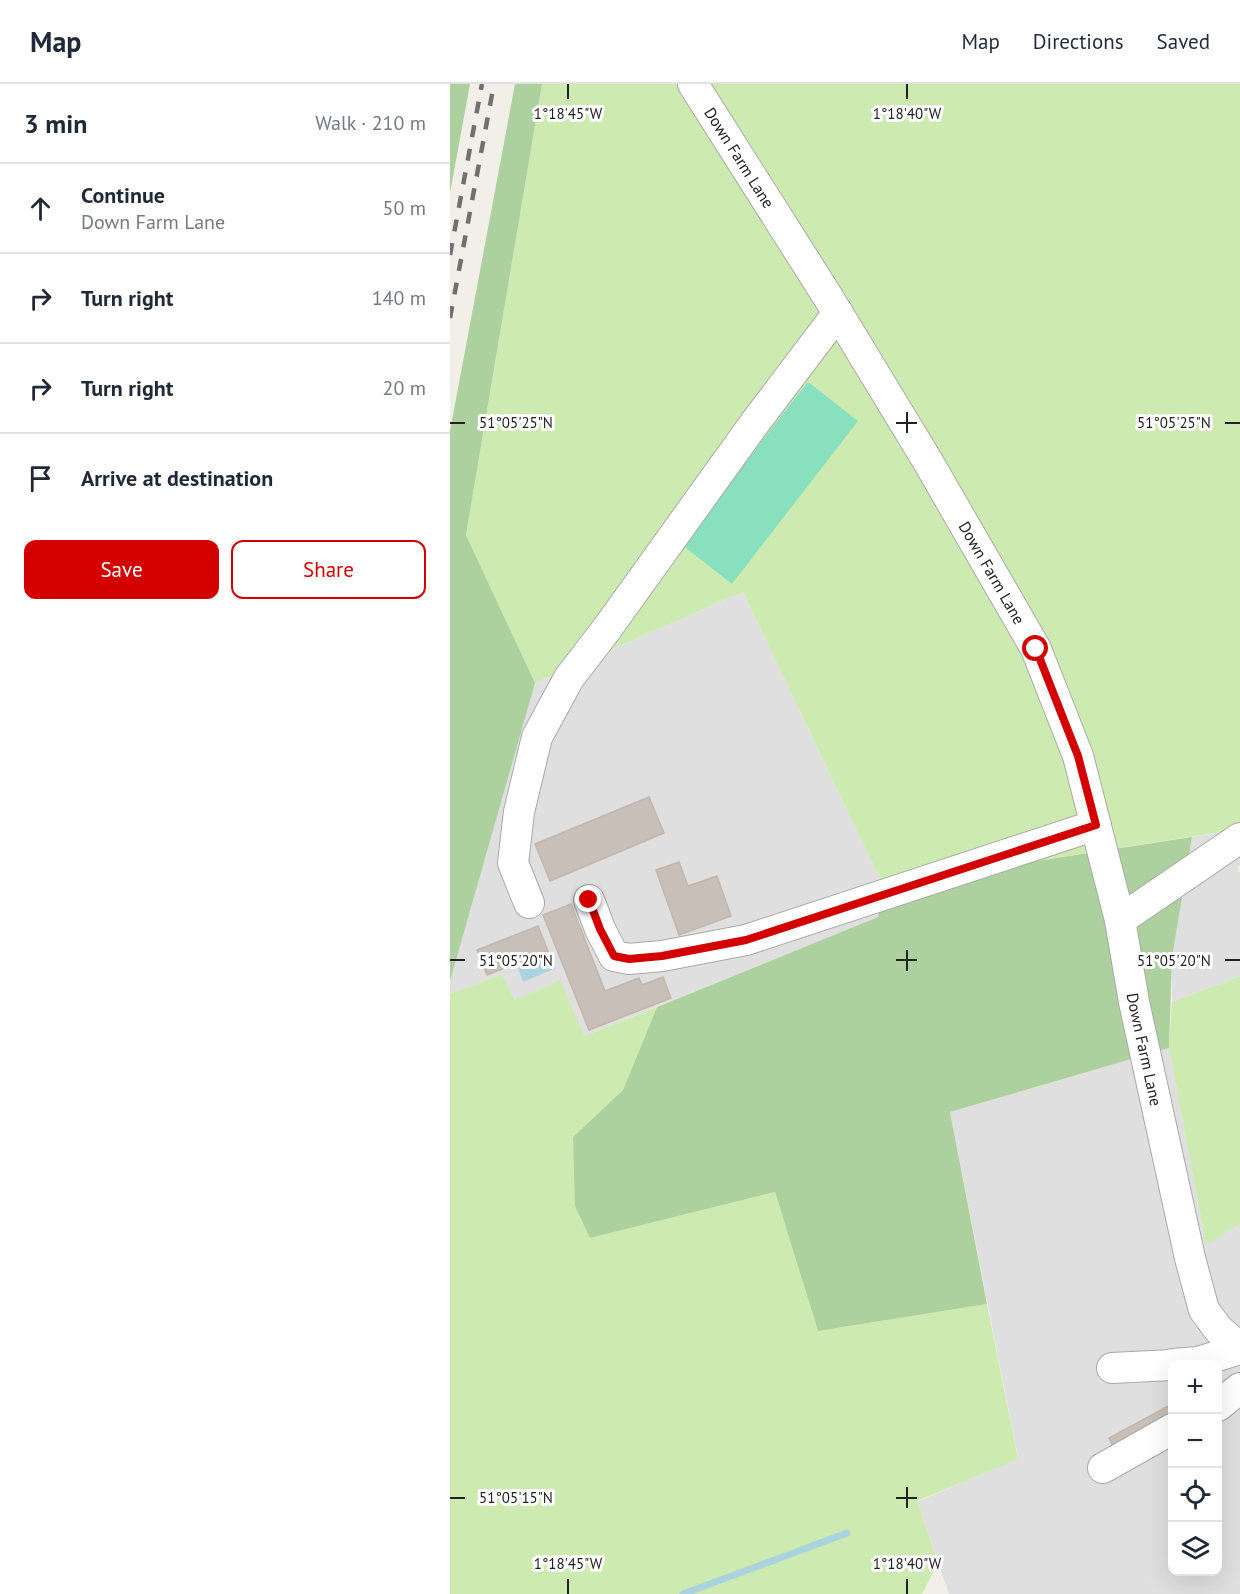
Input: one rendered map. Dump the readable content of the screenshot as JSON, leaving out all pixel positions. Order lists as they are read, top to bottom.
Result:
{
  "streets": {
    "street": ["Down Farm Lane"]
  },
  "page": {
    "header": "Map",
    "nav": ["Map", "Directions", "Saved"],
    "heading": ["3 min", "Walk · 210 m"],
    "list": [
      ["Continue", "Down Farm Lane", "50 m"],
      ["Turn right", "140 m"],
      ["Turn right", "20 m"],
      "Arrive at destination"
    ],
    "buttons": ["Save", "Share"],
    "map_buttons": ["+", "−"]
  },
  "coordinates": [
    "1°18'45\"W",
    "1°18'40\"W",
    "51°05'25\"N",
    "51°05'20\"N",
    "51°05'15\"N"
  ]
}
